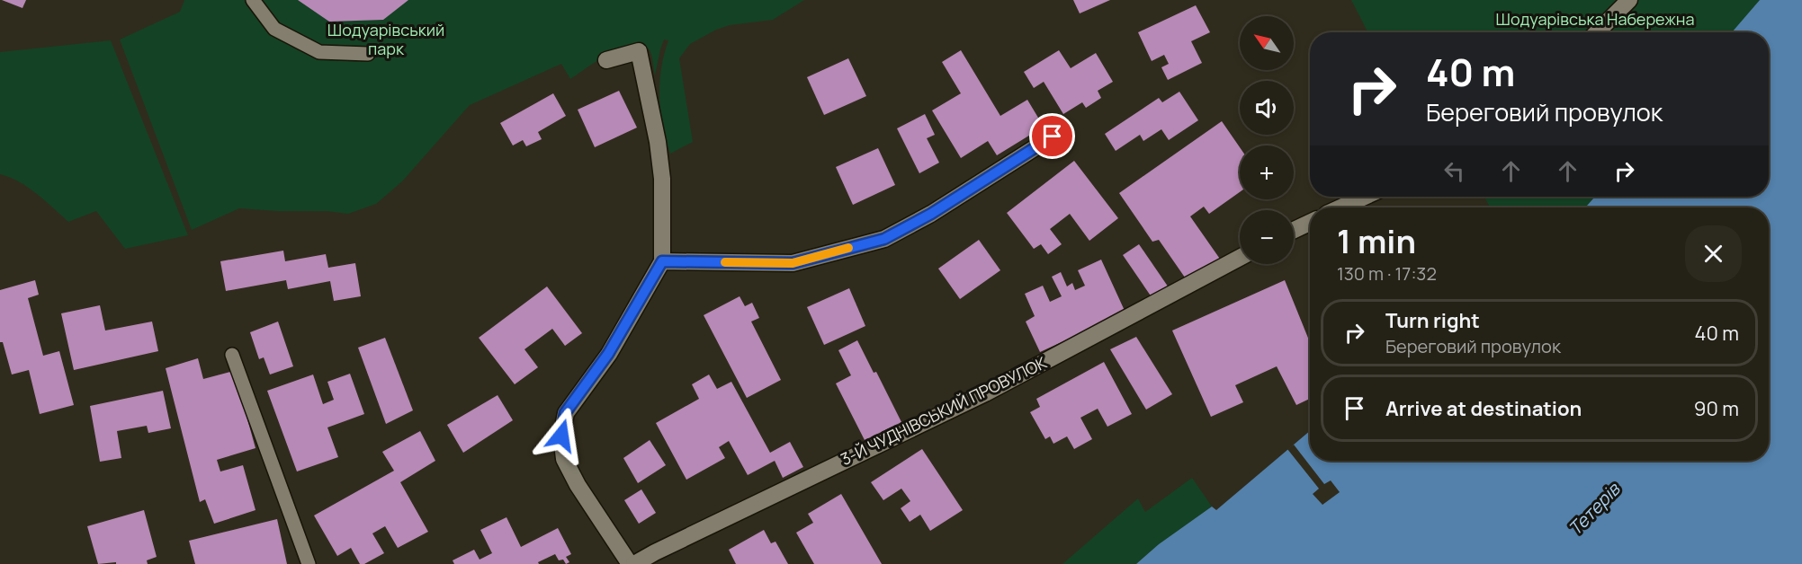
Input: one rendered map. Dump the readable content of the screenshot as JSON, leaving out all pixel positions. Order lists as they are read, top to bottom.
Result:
{
  "streets": {
    "street": ["3-Й ЧУДНІВСЬКИЙ ПРОВУЛОК"]
  },
  "water": ["Тетерів"],
  "parks": ["Шодуарівська Набережна", "Шодуарівський парк"],
  "north": "top left",
  "page": {
    "map_buttons": ["+", "−"],
    "turn": ["40 m", "Береговий провулок"],
    "heading": ["1 min", "130 m · 17:32"],
    "list": [
      {
        "name": "Turn right",
        "note": "Береговий провулок",
        "value": "40 m"
      },
      {
        "name": "Arrive at destination",
        "value": "90 m"
      }
    ]
  }
}
